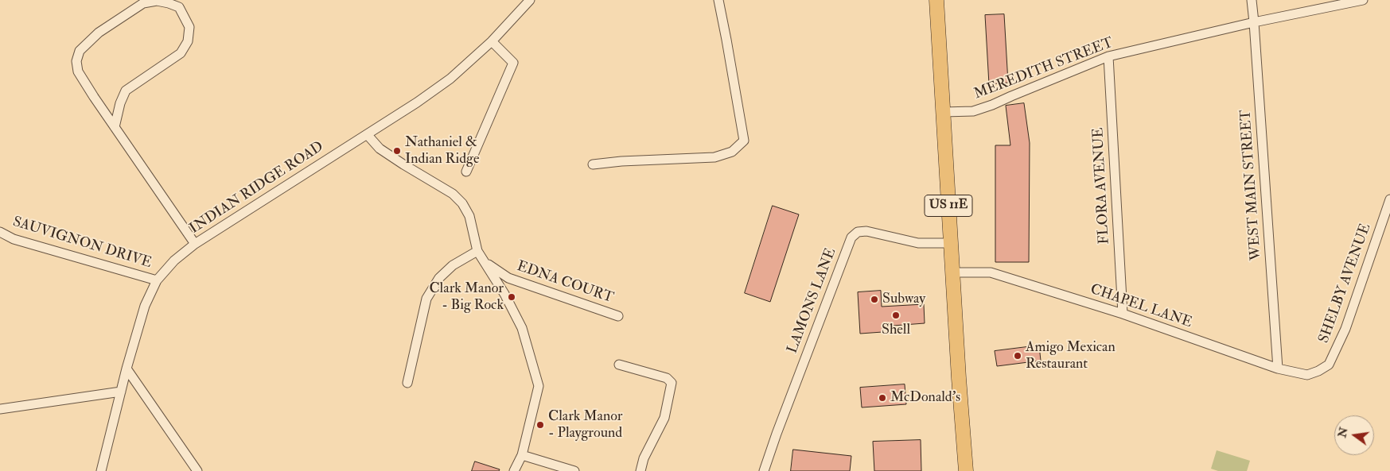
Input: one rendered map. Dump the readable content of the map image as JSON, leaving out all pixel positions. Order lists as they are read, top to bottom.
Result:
{
  "streets": {
    "main road": ["US 11E"],
    "street": [
      "MEREDITH STREET",
      "WEST MAIN STREET",
      "FLORA AVENUE",
      "INDIAN RIDGE ROAD",
      "SAUVIGNON DRIVE",
      "EDNA COURT",
      "SHELBY AVENUE",
      "LAMONS LANE",
      "CHAPEL LANE"
    ]
  },
  "crossings": [
    ["MEREDITH STREET", "WEST MAIN STREET"],
    ["MEREDITH STREET", "FLORA AVENUE"],
    ["MEREDITH STREET", "US 11E"],
    ["WEST MAIN STREET", "CHAPEL LANE"],
    ["FLORA AVENUE", "CHAPEL LANE"],
    ["INDIAN RIDGE ROAD", "SAUVIGNON DRIVE"],
    ["US 11E", "LAMONS LANE"],
    ["US 11E", "CHAPEL LANE"],
    ["SHELBY AVENUE", "CHAPEL LANE"]
  ],
  "places": [
    "Nathaniel & Indian Ridge",
    "Clark Manor - Big Rock",
    "Subway",
    "Shell",
    "Amigo Mexican Restaurant",
    "McDonald's",
    "Clark Manor - Playground"
  ],
  "north": "left"
}
